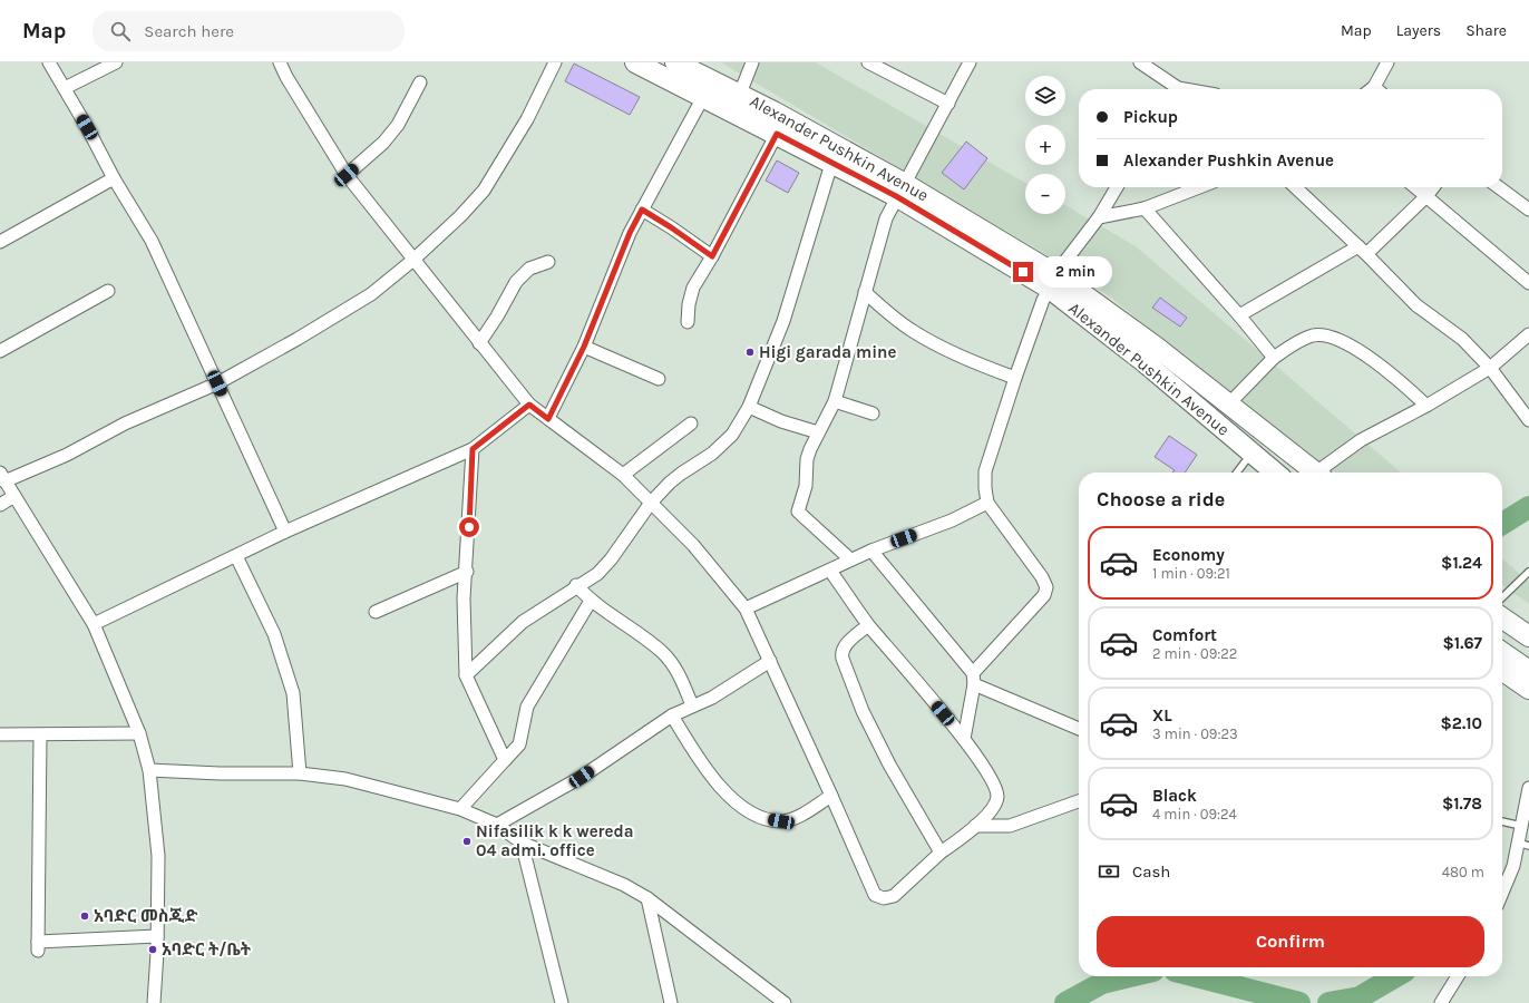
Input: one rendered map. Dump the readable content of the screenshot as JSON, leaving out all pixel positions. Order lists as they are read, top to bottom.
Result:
{
  "streets": {
    "main road": ["Alexander Pushkin Avenue"]
  },
  "places": [
    "Higi garada mine",
    "Nifasilik k k wereda 04 admi. office",
    "አባድር መስጂድ",
    "አባድር ት/ቤት"
  ],
  "page": {
    "header": "Map",
    "search": "Search here",
    "nav": ["Map", "Layers", "Share"],
    "map_buttons": ["+", "−"],
    "banner": ["Pickup", "Alexander Pushkin Avenue"],
    "bubble": "2 min",
    "heading": "Choose a ride",
    "list": [
      {
        "name": "Economy",
        "note": "1 min · 09:21",
        "value": "$1.24"
      },
      {
        "name": "Comfort",
        "note": "2 min · 09:22",
        "value": "$1.67"
      },
      {
        "name": "XL",
        "note": "3 min · 09:23",
        "value": "$2.10"
      },
      {
        "name": "Black",
        "note": "4 min · 09:24",
        "value": "$1.78"
      }
    ],
    "pay": ["Cash", "480 m"],
    "buttons": "Confirm"
  }
}
